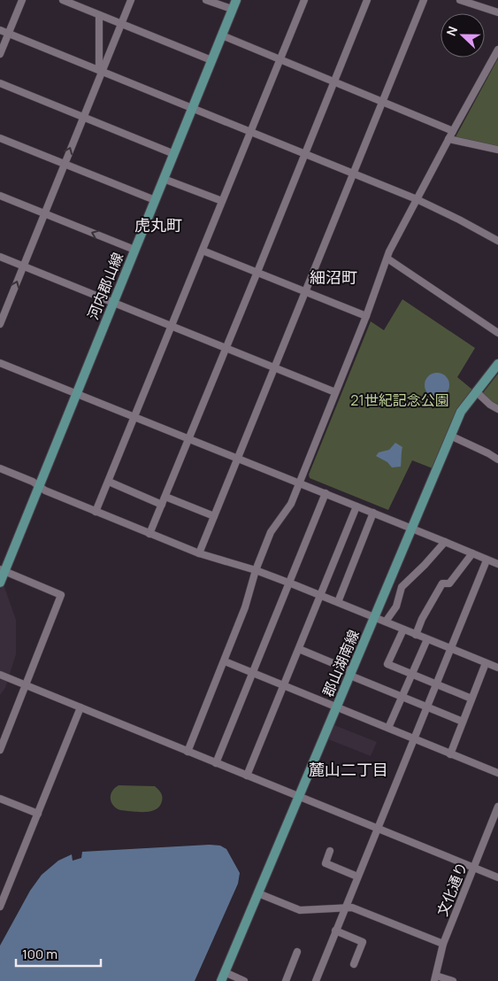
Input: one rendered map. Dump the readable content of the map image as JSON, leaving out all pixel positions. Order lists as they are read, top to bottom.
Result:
{
  "streets": {
    "main road": ["河内郡山線", "郡山湖南線"],
    "street": ["文化通り"]
  },
  "districts": ["虎丸町", "細沼町", "麓山二丁目"],
  "parks": ["21世紀記念公園"],
  "scale_bar": "100 m",
  "north": "left"
}
